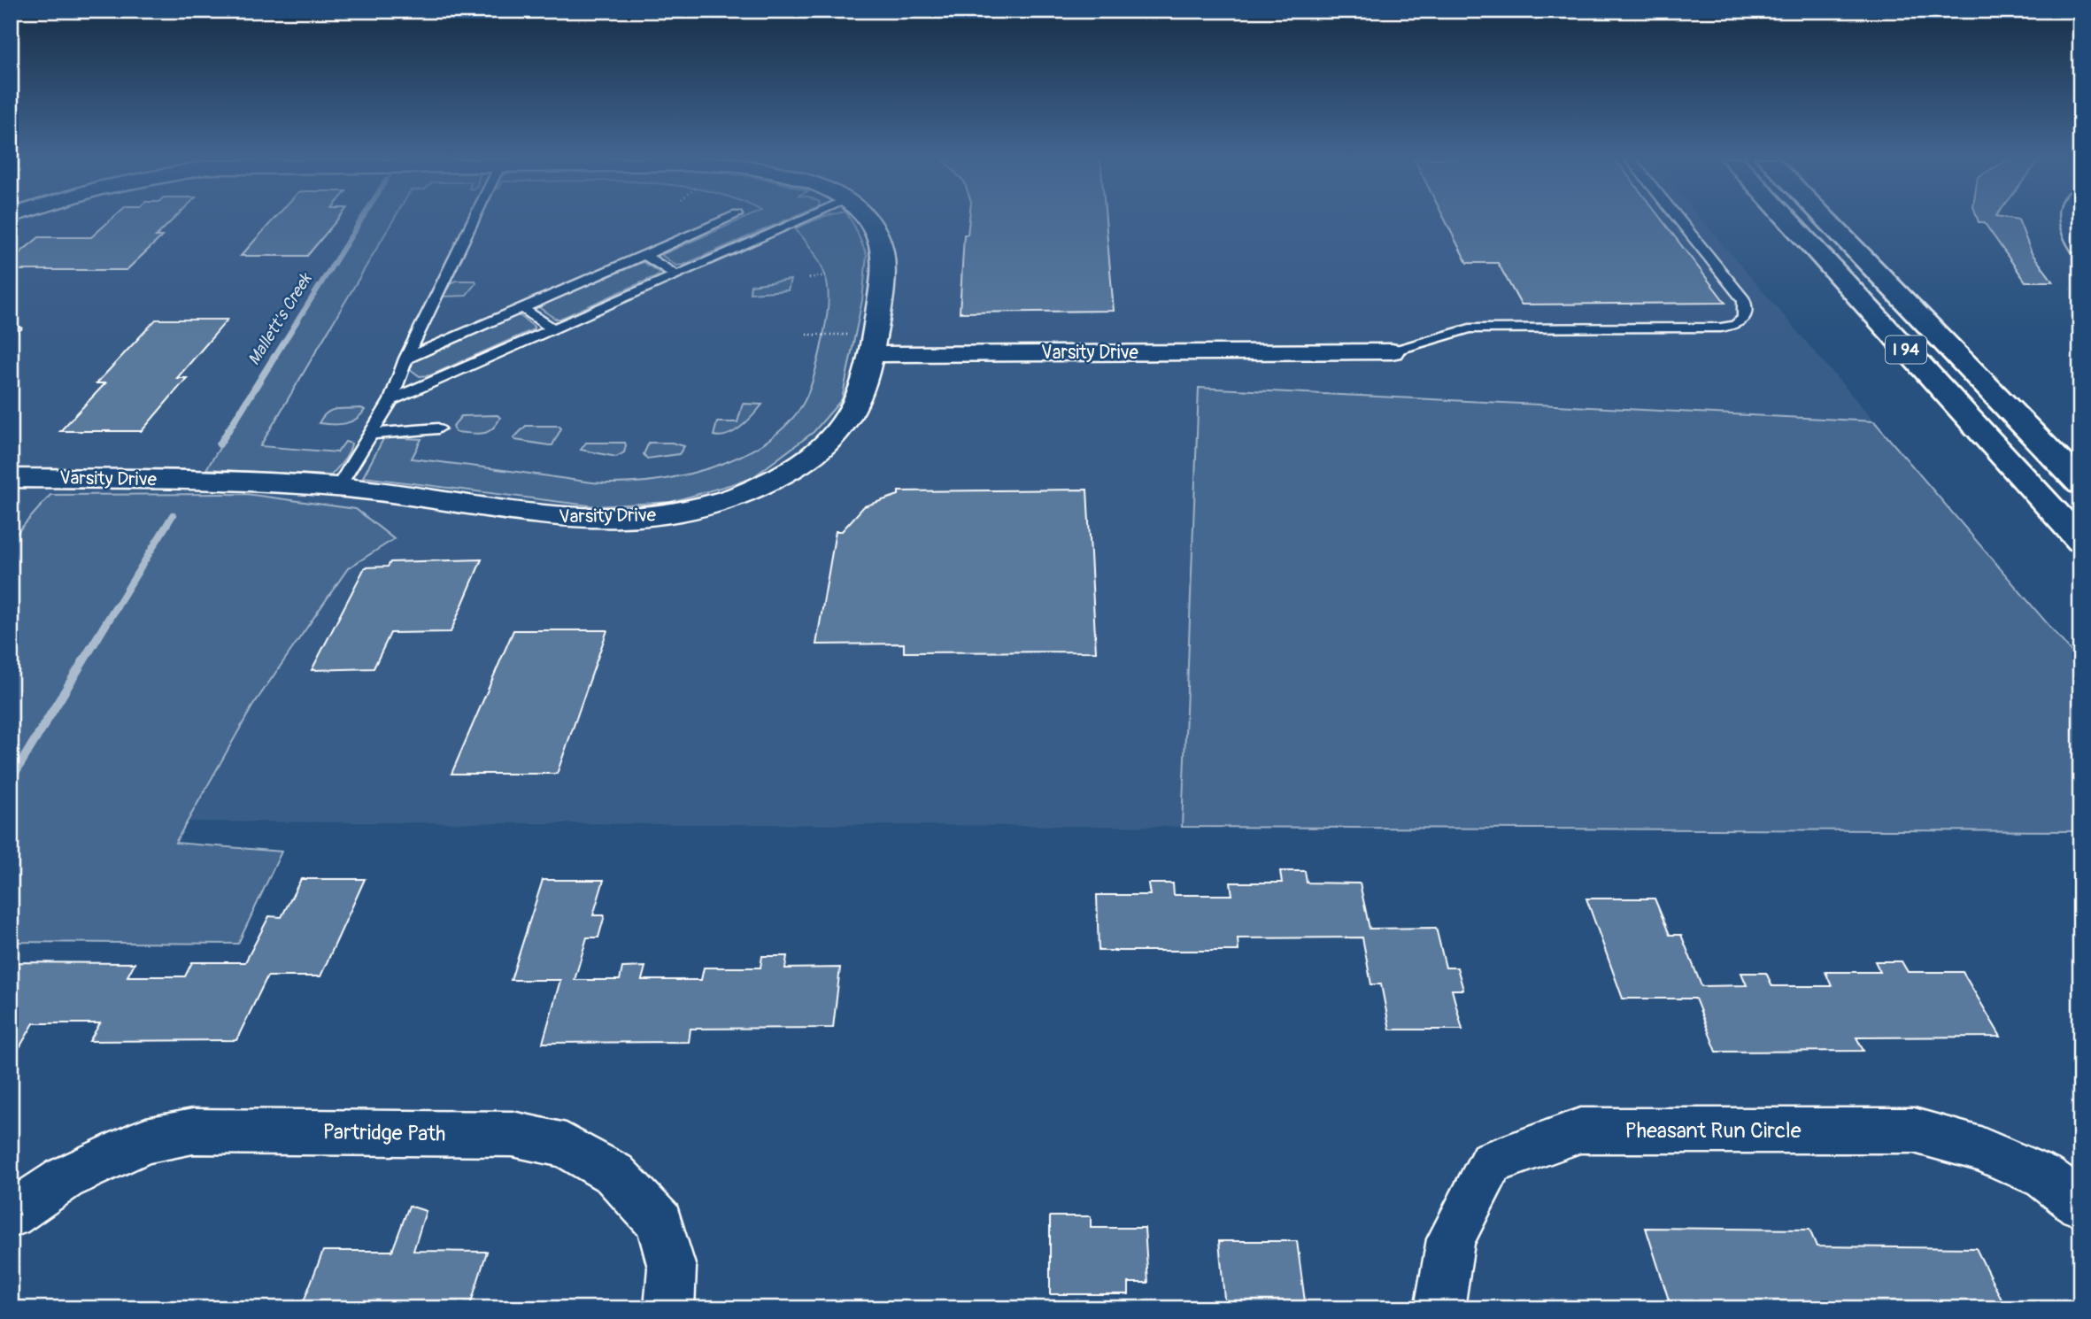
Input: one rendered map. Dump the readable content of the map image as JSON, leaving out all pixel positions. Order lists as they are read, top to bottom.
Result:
{
  "streets": {
    "highway": ["I 94"],
    "street": ["Varsity Drive", "Pheasant Run Circle", "Partridge Path"]
  },
  "water": ["Mallett's Creek"]
}
